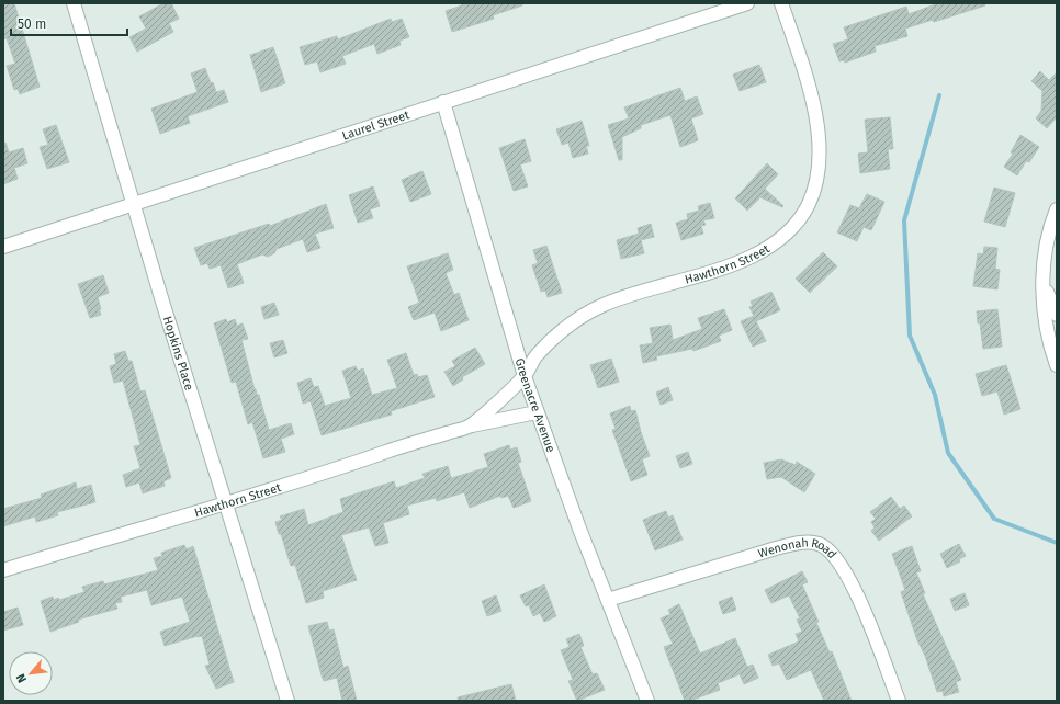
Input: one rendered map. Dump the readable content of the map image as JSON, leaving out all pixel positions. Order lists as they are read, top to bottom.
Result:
{
  "streets": {
    "street": [
      "Laurel Street",
      "Hawthorn Street",
      "Hopkins Place",
      "Greenacre Avenue",
      "Wenonah Road"
    ]
  },
  "crossings": [
    ["Laurel Street", "Hopkins Place"],
    ["Laurel Street", "Greenacre Avenue"],
    ["Hawthorn Street", "Hopkins Place"],
    ["Hawthorn Street", "Greenacre Avenue"],
    ["Greenacre Avenue", "Wenonah Road"]
  ],
  "scale_bar": "50 m",
  "north": "bottom left"
}
